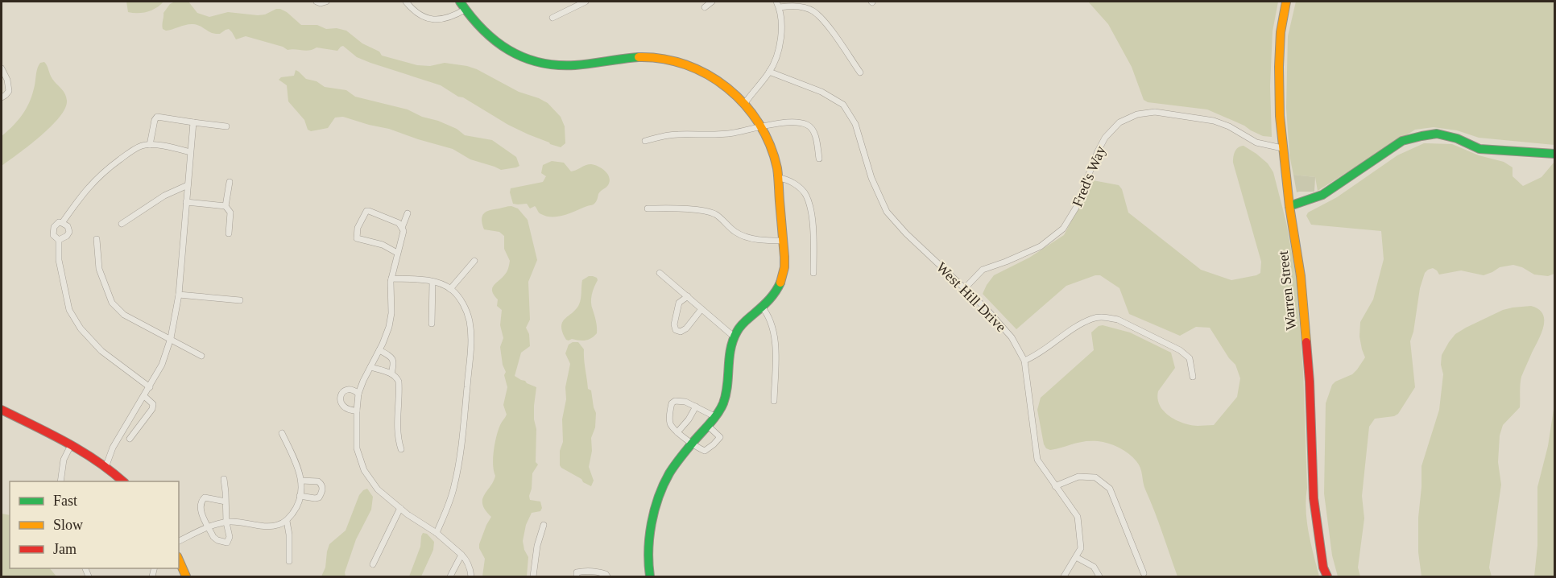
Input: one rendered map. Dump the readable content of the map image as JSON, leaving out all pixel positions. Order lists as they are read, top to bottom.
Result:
{
  "streets": {
    "street": ["Fred's Way", "Warren Street", "West Hill Drive"]
  },
  "crossings": [
    ["Fred's Way", "Warren Street"],
    ["Fred's Way", "West Hill Drive"]
  ],
  "legend": ["Fast", "Slow", "Jam"]
}
